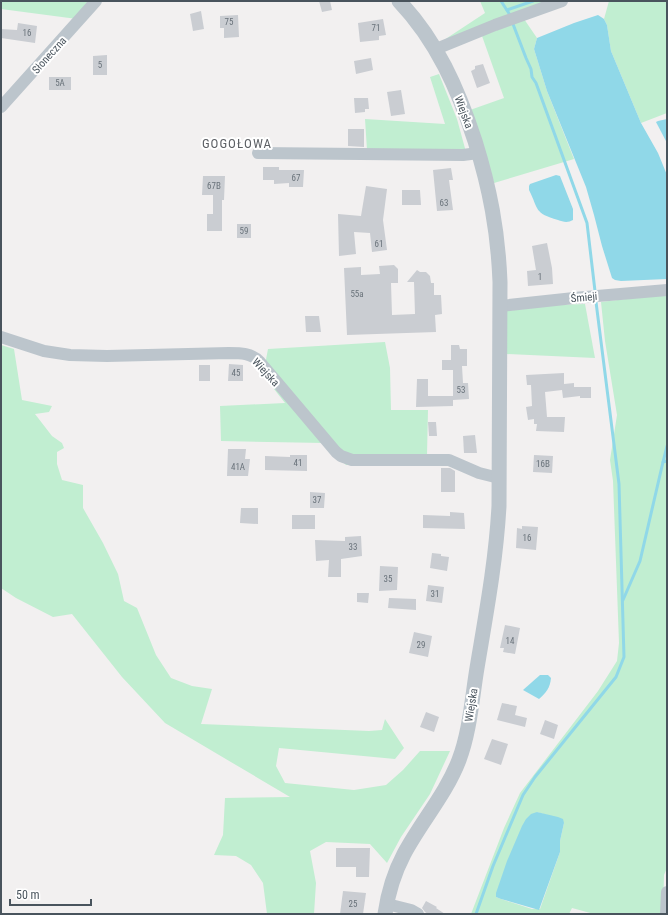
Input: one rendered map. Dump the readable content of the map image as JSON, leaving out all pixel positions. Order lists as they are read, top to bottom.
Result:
{
  "streets": {
    "street": ["Słoneczna", "Wiejska", "Śmieji"]
  },
  "crossings": [
    ["Wiejska", "Śmieji"]
  ],
  "districts": ["GOGOŁOWA"],
  "house_numbers": [
    "75",
    "71",
    "16",
    "5",
    "5A",
    "67",
    "67B",
    "63",
    "59",
    "61",
    "1",
    "55a",
    "45",
    "53",
    "41",
    "16B",
    "41A",
    "37",
    "16",
    "33",
    "35",
    "31",
    "14",
    "29",
    "25"
  ],
  "scale_bar": "50 m"
}
